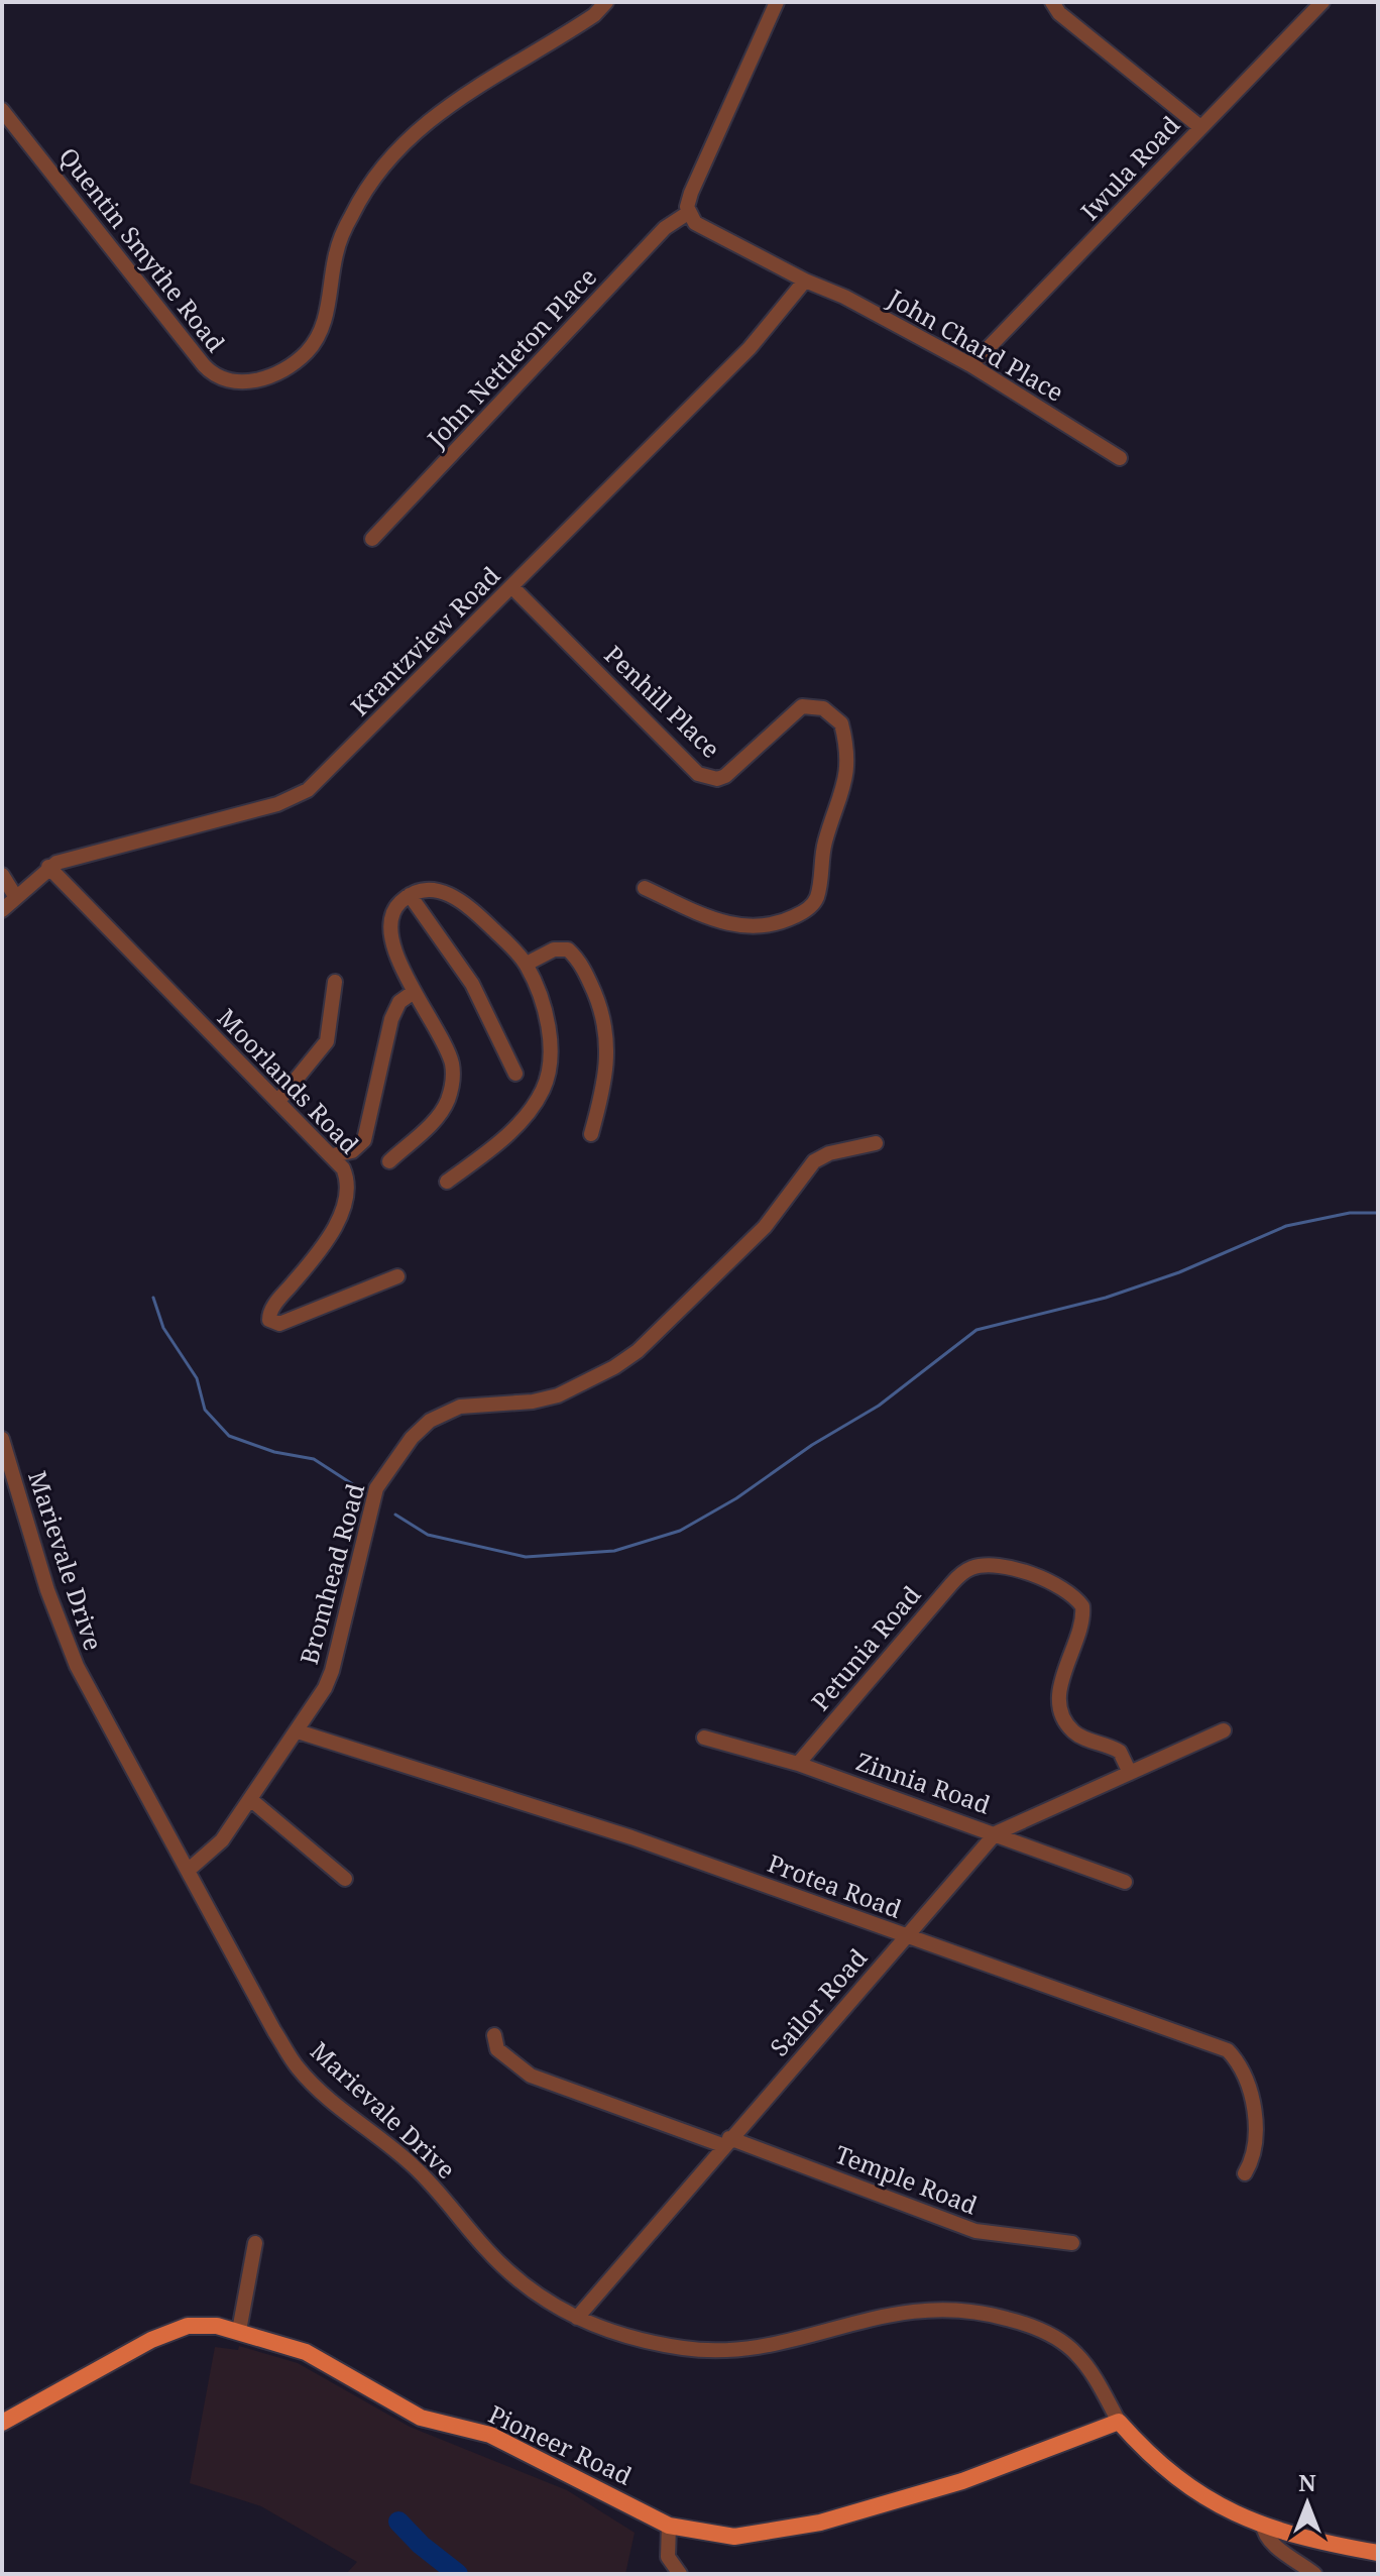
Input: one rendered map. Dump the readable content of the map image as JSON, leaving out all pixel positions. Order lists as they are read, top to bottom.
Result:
{
  "streets": {
    "main road": ["Pioneer Road"],
    "street": [
      "Iwula Road",
      "Quentin Smythe Road",
      "John Chard Place",
      "John Nettleton Place",
      "Krantzview Road",
      "Penhill Place",
      "Moorlands Road",
      "Marievale Drive",
      "Bromhead Road",
      "Petunia Road",
      "Zinnia Road",
      "Protea Road",
      "Sailor Road",
      "Temple Road"
    ]
  },
  "crossings": [
    ["Iwula Road", "John Chard Place"],
    ["John Chard Place", "Krantzview Road"],
    ["Krantzview Road", "Penhill Place"],
    ["Krantzview Road", "Moorlands Road"],
    ["Marievale Drive", "Bromhead Road"],
    ["Marievale Drive", "Sailor Road"],
    ["Marievale Drive", "Pioneer Road"],
    ["Bromhead Road", "Protea Road"],
    ["Petunia Road", "Zinnia Road"],
    ["Petunia Road", "Sailor Road"],
    ["Zinnia Road", "Sailor Road"],
    ["Protea Road", "Sailor Road"],
    ["Sailor Road", "Temple Road"]
  ],
  "north": "top"
}
